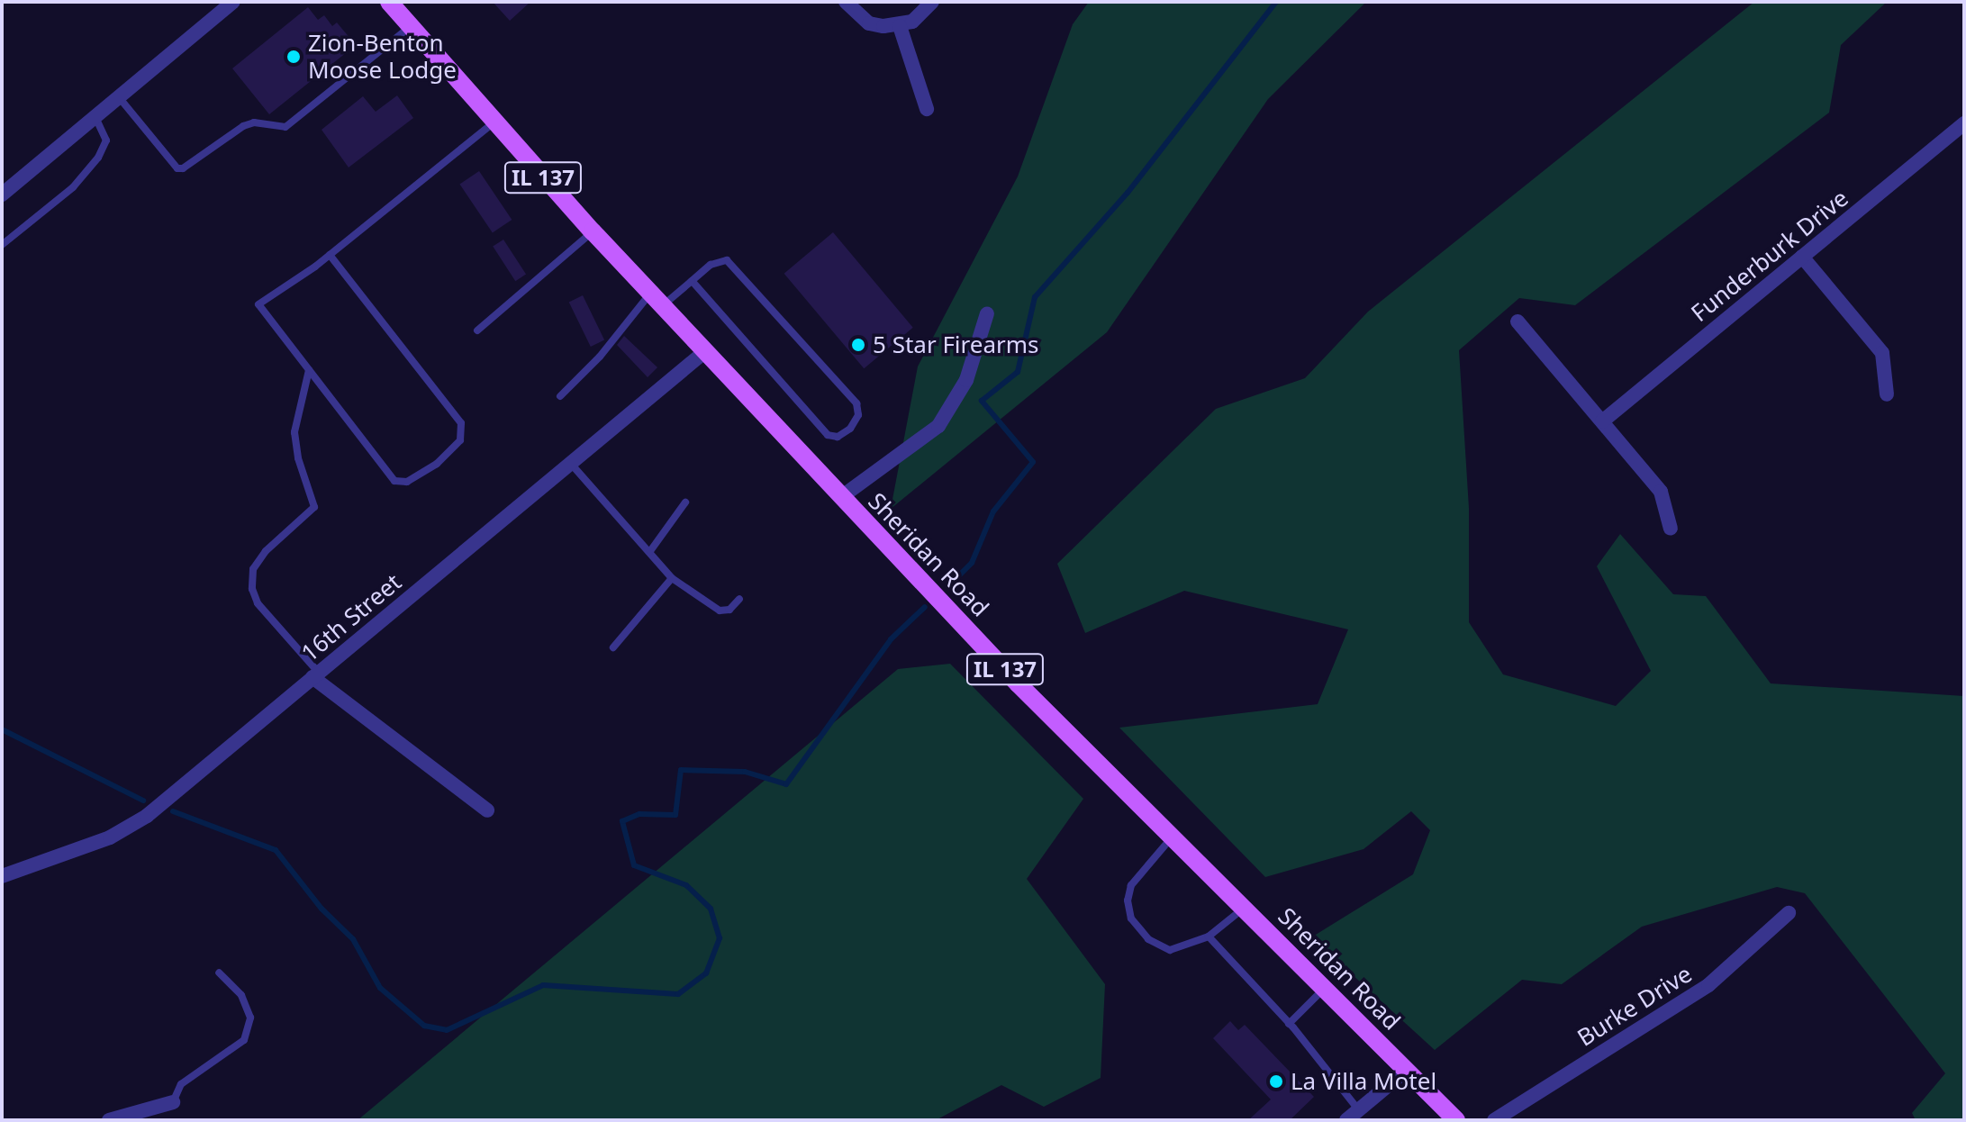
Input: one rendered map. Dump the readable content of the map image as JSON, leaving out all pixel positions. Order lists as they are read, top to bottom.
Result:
{
  "streets": {
    "main road": ["IL 137", "Sheridan Road"],
    "street": ["Funderburk Drive", "16th Street", "Burke Drive"]
  },
  "crossings": [
    ["Sheridan Road", "16th Street"]
  ],
  "places": ["Zion-Benton Moose Lodge", "5 Star Firearms", "La Villa Motel"]
}
